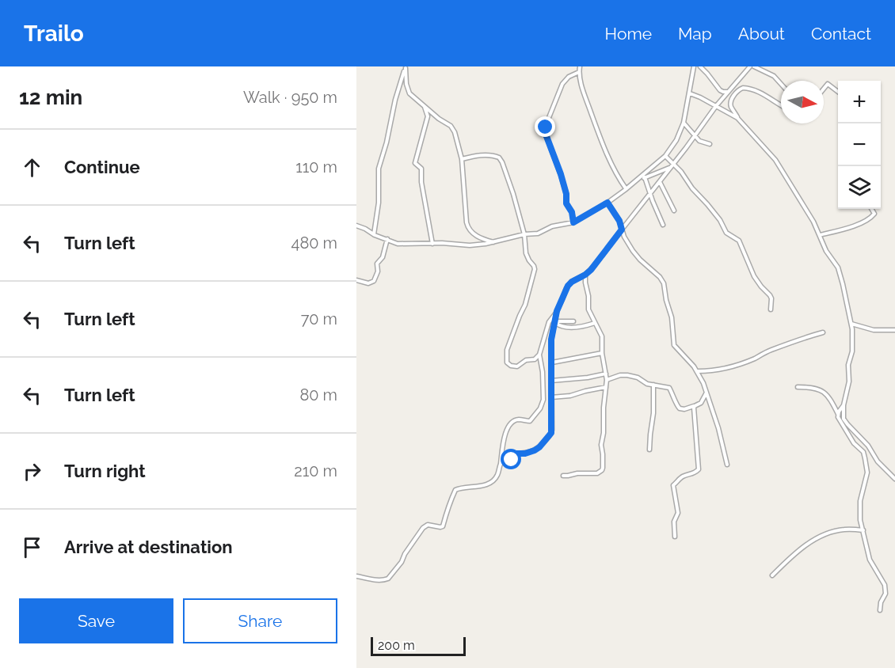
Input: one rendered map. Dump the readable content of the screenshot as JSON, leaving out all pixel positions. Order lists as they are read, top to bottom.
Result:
{
  "scale_bar": "200 m",
  "north": "right",
  "page": {
    "header": "Trailo",
    "nav": [
      "Home",
      "Map",
      "About",
      "Contact"
    ],
    "heading": ["12 min", "Walk · 950 m"],
    "map_buttons": ["+", "−"],
    "list": [
      ["Continue", "110 m"],
      ["Turn left", "480 m"],
      ["Turn left", "70 m"],
      ["Turn left", "80 m"],
      ["Turn right", "210 m"],
      "Arrive at destination"
    ],
    "buttons": ["Save", "Share"],
    "scale": "200 m"
  }
}
